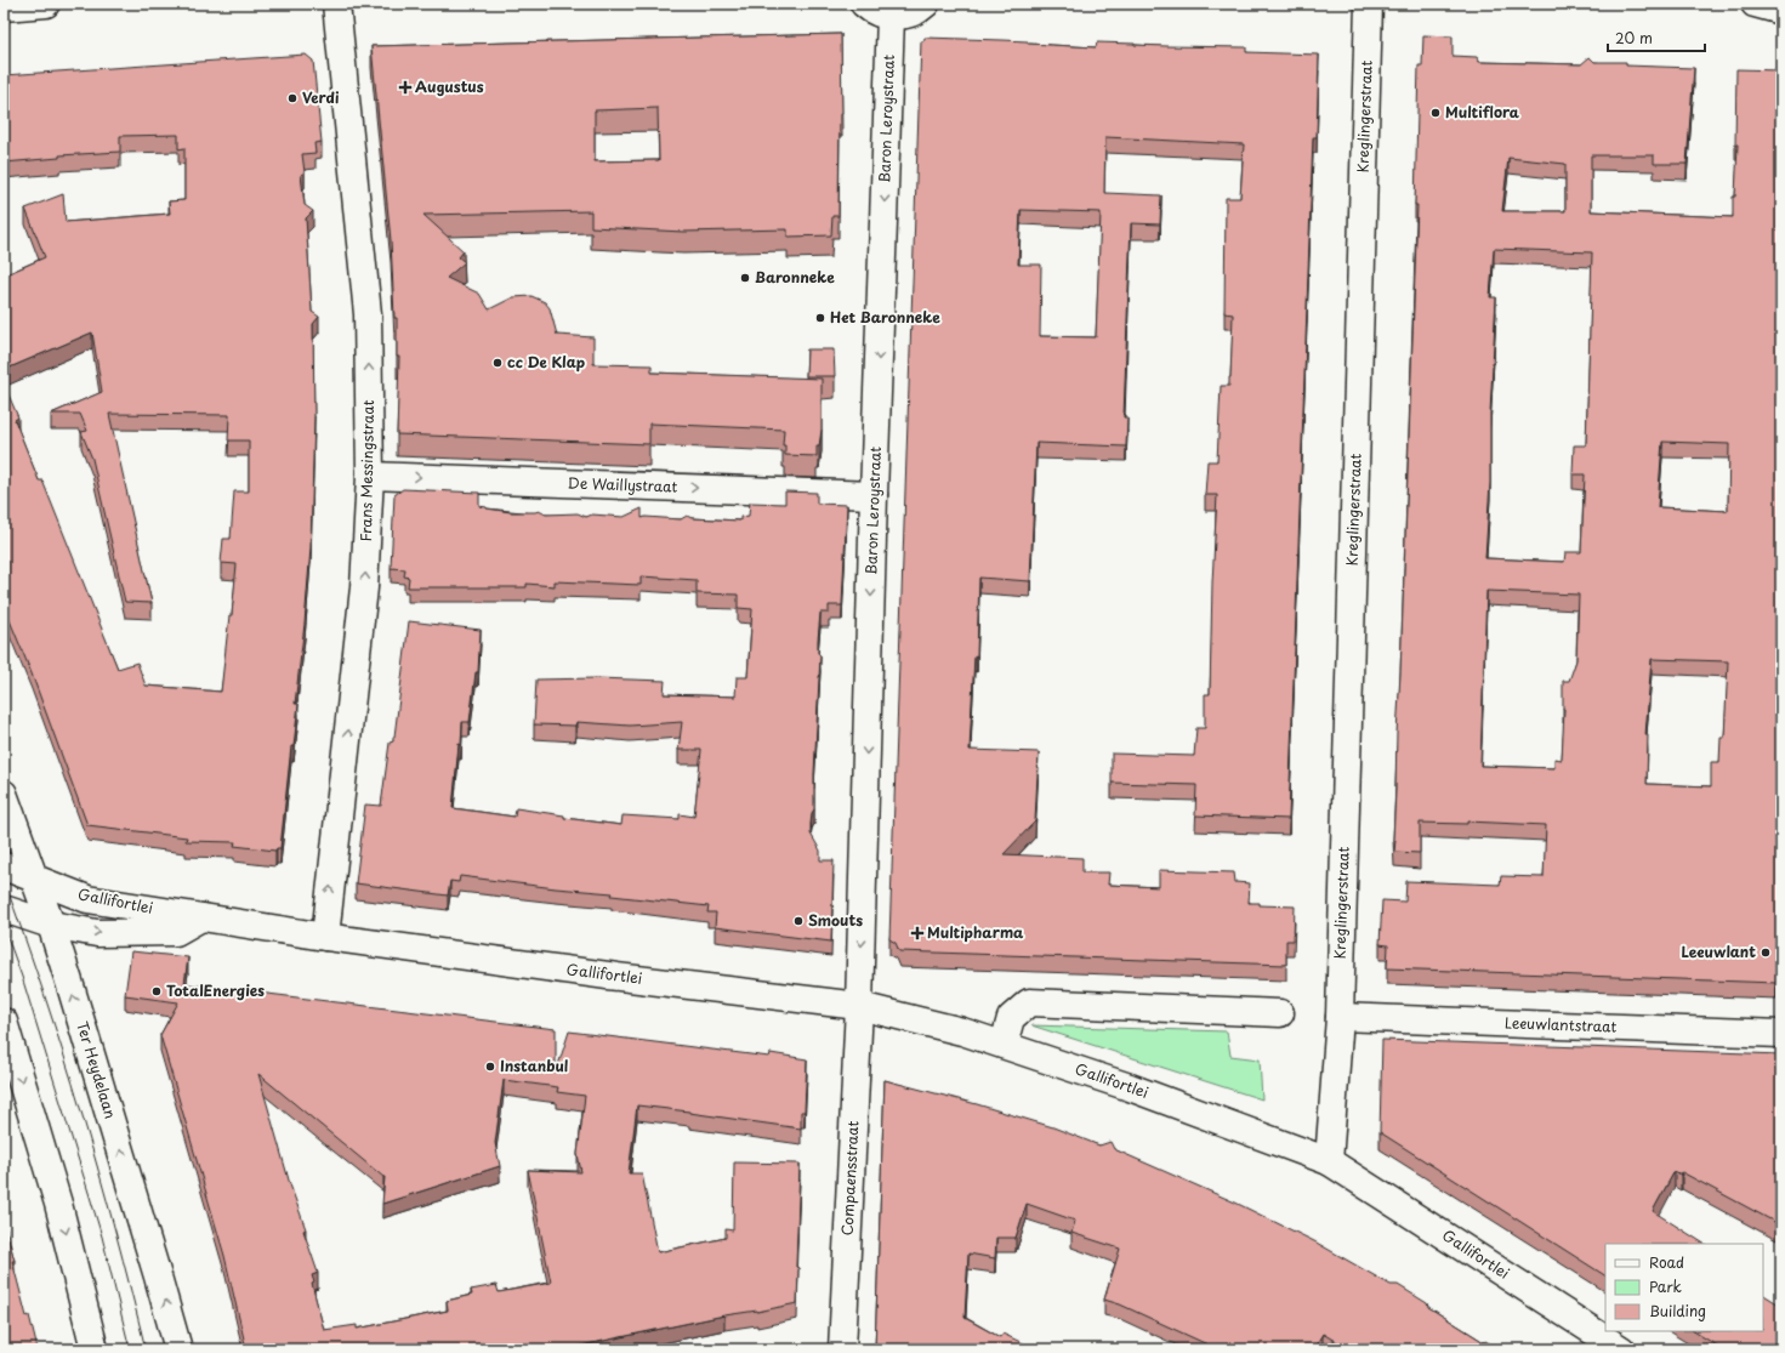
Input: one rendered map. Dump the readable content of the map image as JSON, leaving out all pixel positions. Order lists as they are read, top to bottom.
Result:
{
  "streets": {
    "street": [
      "Kreglingerstraat",
      "Baron Leroystraat",
      "Frans Messingstraat",
      "De Waillystraat",
      "Gallifortlei",
      "Leeuwlantstraat",
      "Ter Heydelaan",
      "Compaensstraat"
    ]
  },
  "crossings": [
    ["Kreglingerstraat", "Leeuwlantstraat"],
    ["Baron Leroystraat", "De Waillystraat"],
    ["Baron Leroystraat", "Gallifortlei"],
    ["Baron Leroystraat", "Compaensstraat"],
    ["Frans Messingstraat", "De Waillystraat"],
    ["Frans Messingstraat", "Gallifortlei"],
    ["Gallifortlei", "Ter Heydelaan"],
    ["Gallifortlei", "Compaensstraat"]
  ],
  "one_way": ["Baron Leroystraat", "Frans Messingstraat", "De Waillystraat"],
  "places": {
    "health": ["Augustus", "Multipharma"],
    "other": [
      "Verdi",
      "Multiflora",
      "Baronneke",
      "Het Baronneke",
      "cc De Klap",
      "Smouts",
      "Leeuwlant",
      "TotalEnergies",
      "Instanbul"
    ]
  },
  "legend": ["Road", "Park", "Building"],
  "scale_bar": "20 m"
}
